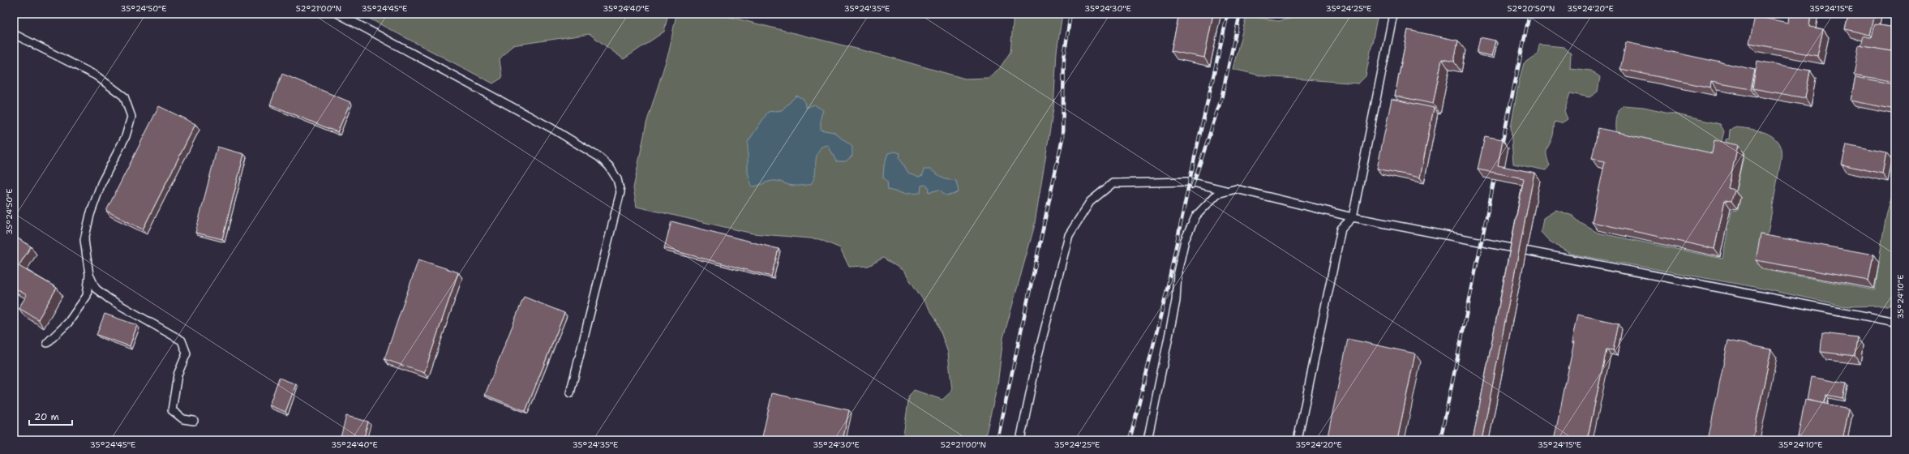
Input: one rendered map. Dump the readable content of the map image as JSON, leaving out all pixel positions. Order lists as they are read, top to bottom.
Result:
{
  "scale_bar": "20 m",
  "coordinates": [
    "35°24'50\"E",
    "52°21'00\"N",
    "35°24'45\"E",
    "35°24'40\"E",
    "35°24'35\"E",
    "35°24'30\"E",
    "35°24'25\"E",
    "52°20'50\"N",
    "35°24'20\"E",
    "35°24'15\"E",
    "35°24'10\"E"
  ]
}
